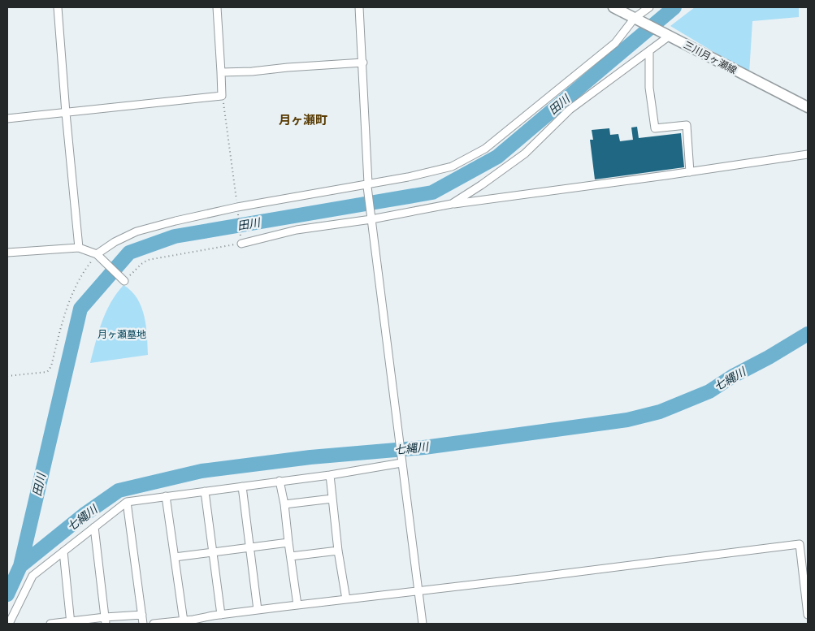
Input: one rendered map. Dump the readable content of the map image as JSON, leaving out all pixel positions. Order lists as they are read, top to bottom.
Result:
{
  "streets": {
    "main road": ["三川月ヶ瀬線"]
  },
  "districts": ["月ヶ瀬町"],
  "water": ["田川", "七縄川"],
  "parks": ["月ヶ瀬墓地"]
}
